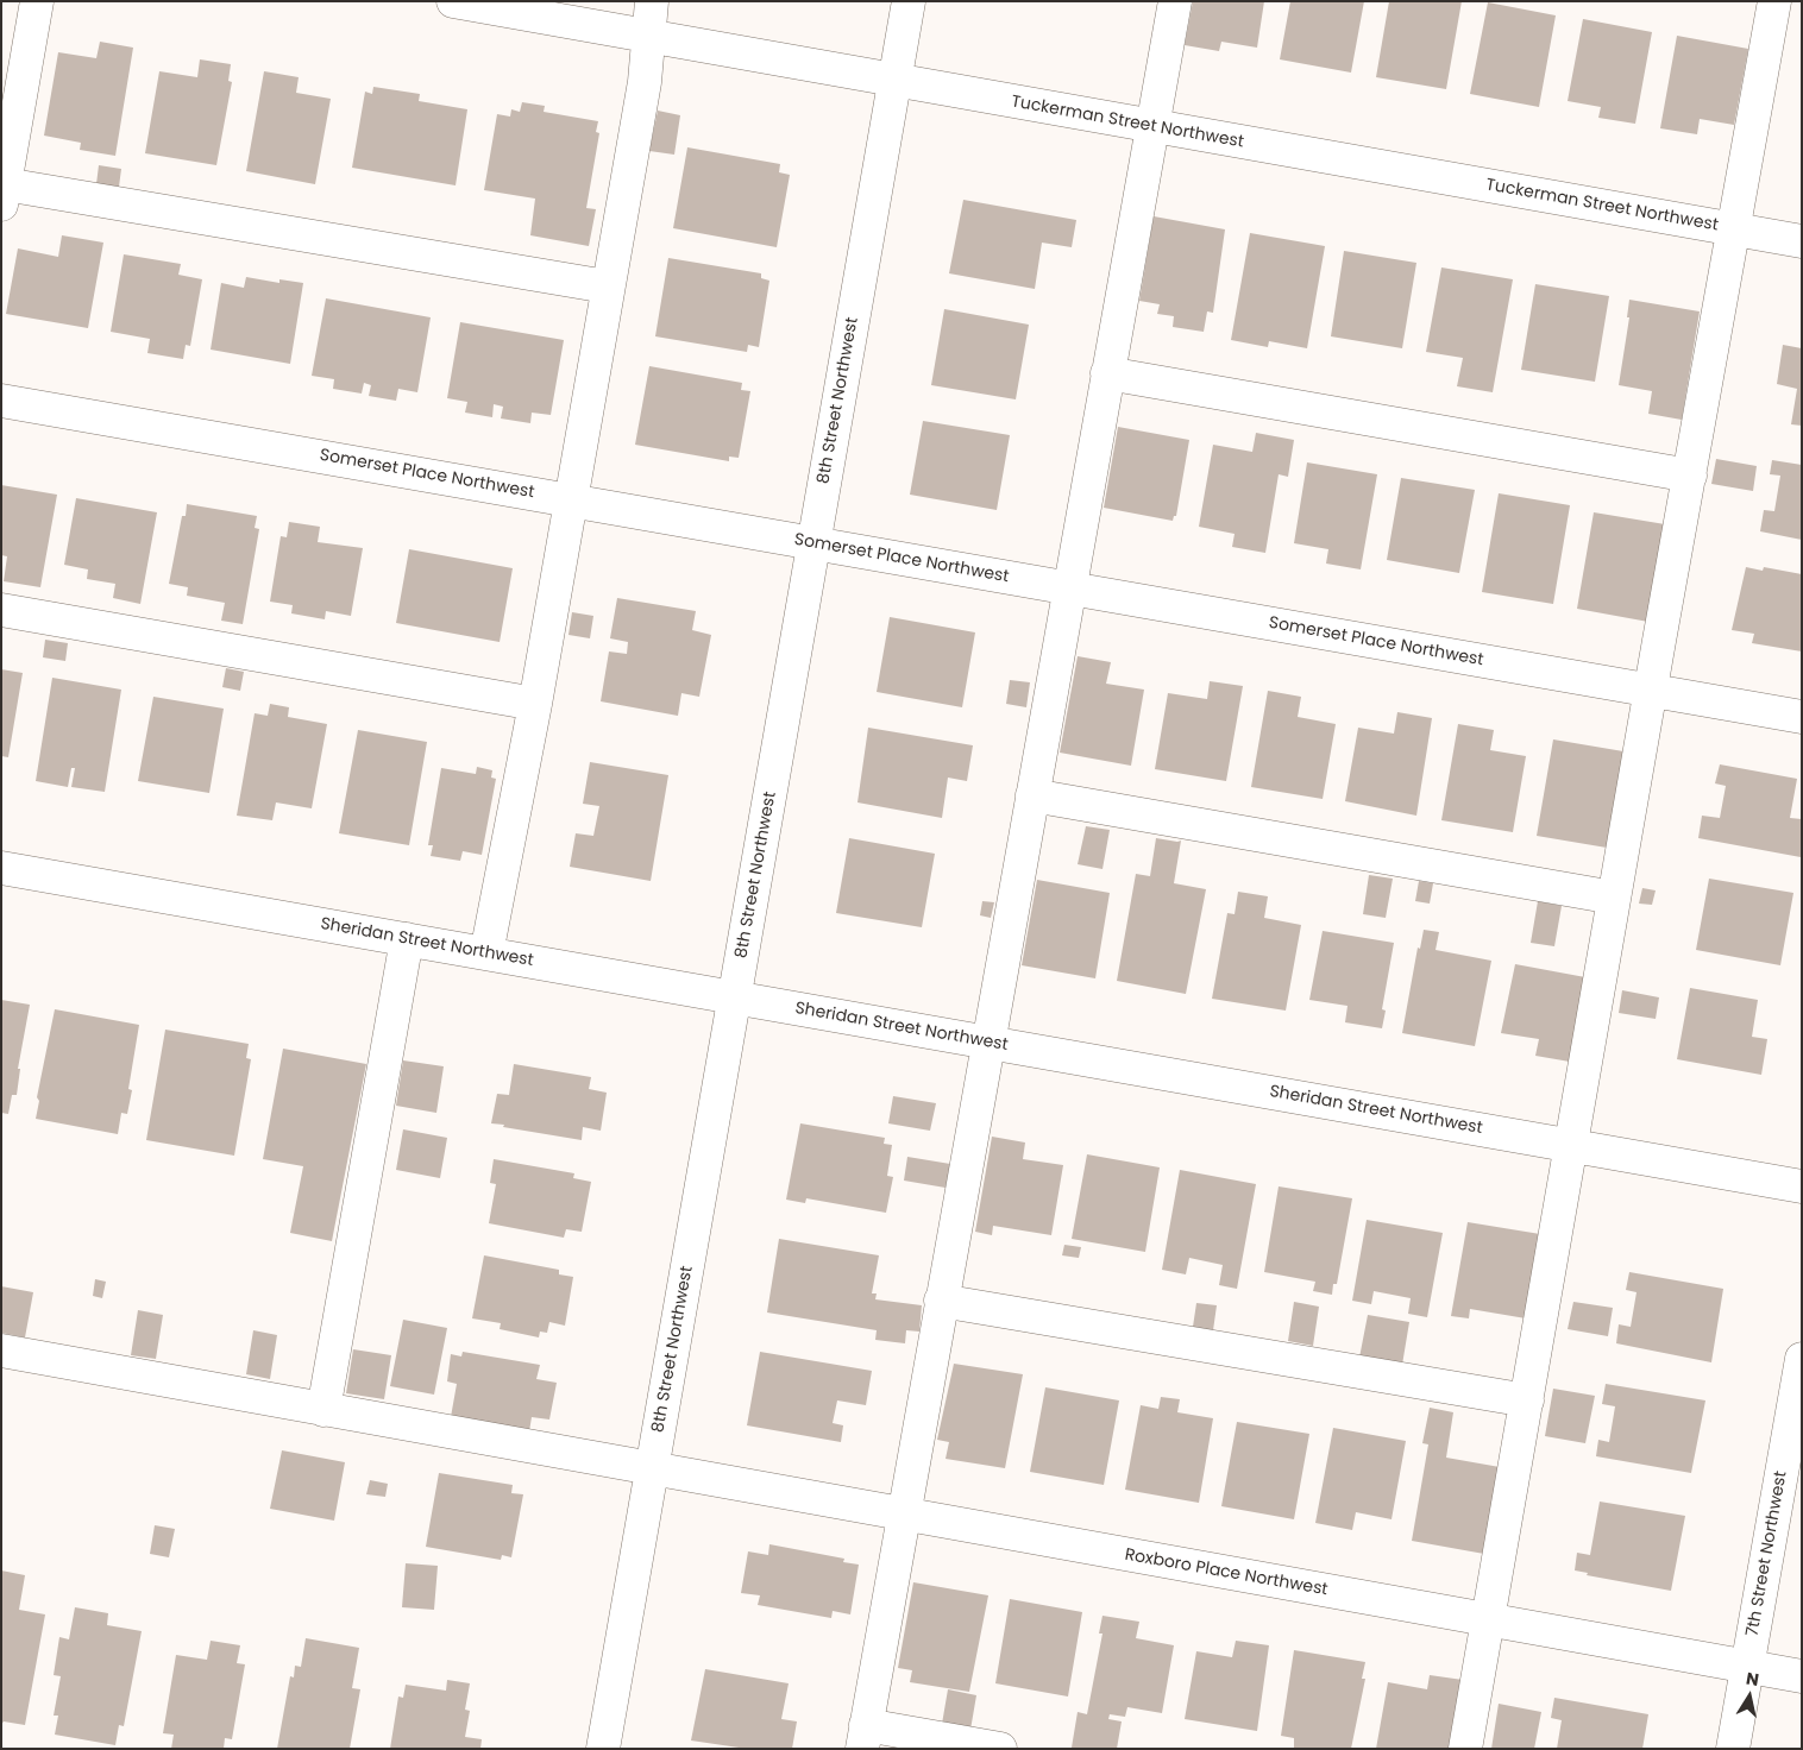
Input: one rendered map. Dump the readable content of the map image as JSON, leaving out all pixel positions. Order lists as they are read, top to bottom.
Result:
{
  "streets": {
    "street": [
      "Tuckerman Street Northwest",
      "8th Street Northwest",
      "Somerset Place Northwest",
      "Sheridan Street Northwest",
      "7th Street Northwest",
      "Roxboro Place Northwest"
    ]
  },
  "crossings": [
    ["Tuckerman Street Northwest", "8th Street Northwest"],
    ["8th Street Northwest", "Somerset Place Northwest"],
    ["8th Street Northwest", "Sheridan Street Northwest"],
    ["8th Street Northwest", "Roxboro Place Northwest"],
    ["7th Street Northwest", "Roxboro Place Northwest"]
  ],
  "north": "top"
}
